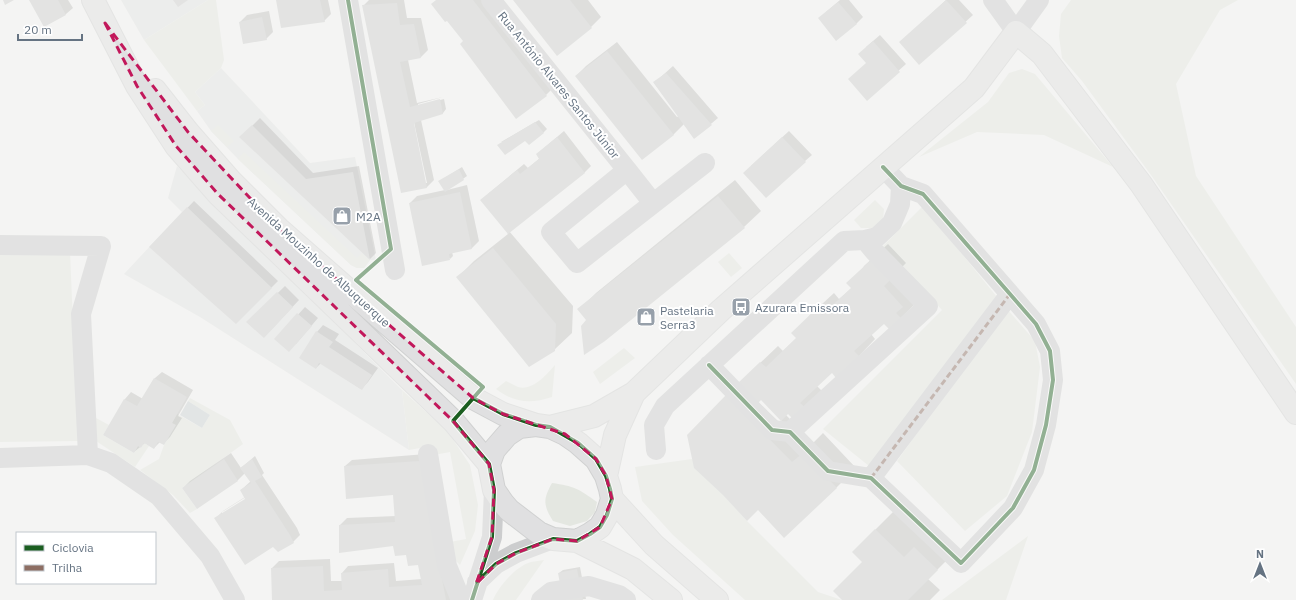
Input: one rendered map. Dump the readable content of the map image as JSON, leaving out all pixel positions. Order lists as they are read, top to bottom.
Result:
{
  "streets": {
    "main road": ["Avenida Mouzinho de Albuquerque"],
    "street": ["Rua António Alvares Santos Júnior"]
  },
  "places": {
    "shop": ["M2A", "Pastelaria Serra3"],
    "bus stop": ["Azurara Emissora"]
  },
  "legend": ["Ciclovia", "Trilha"],
  "scale_bar": "20 m",
  "north": "top"
}
